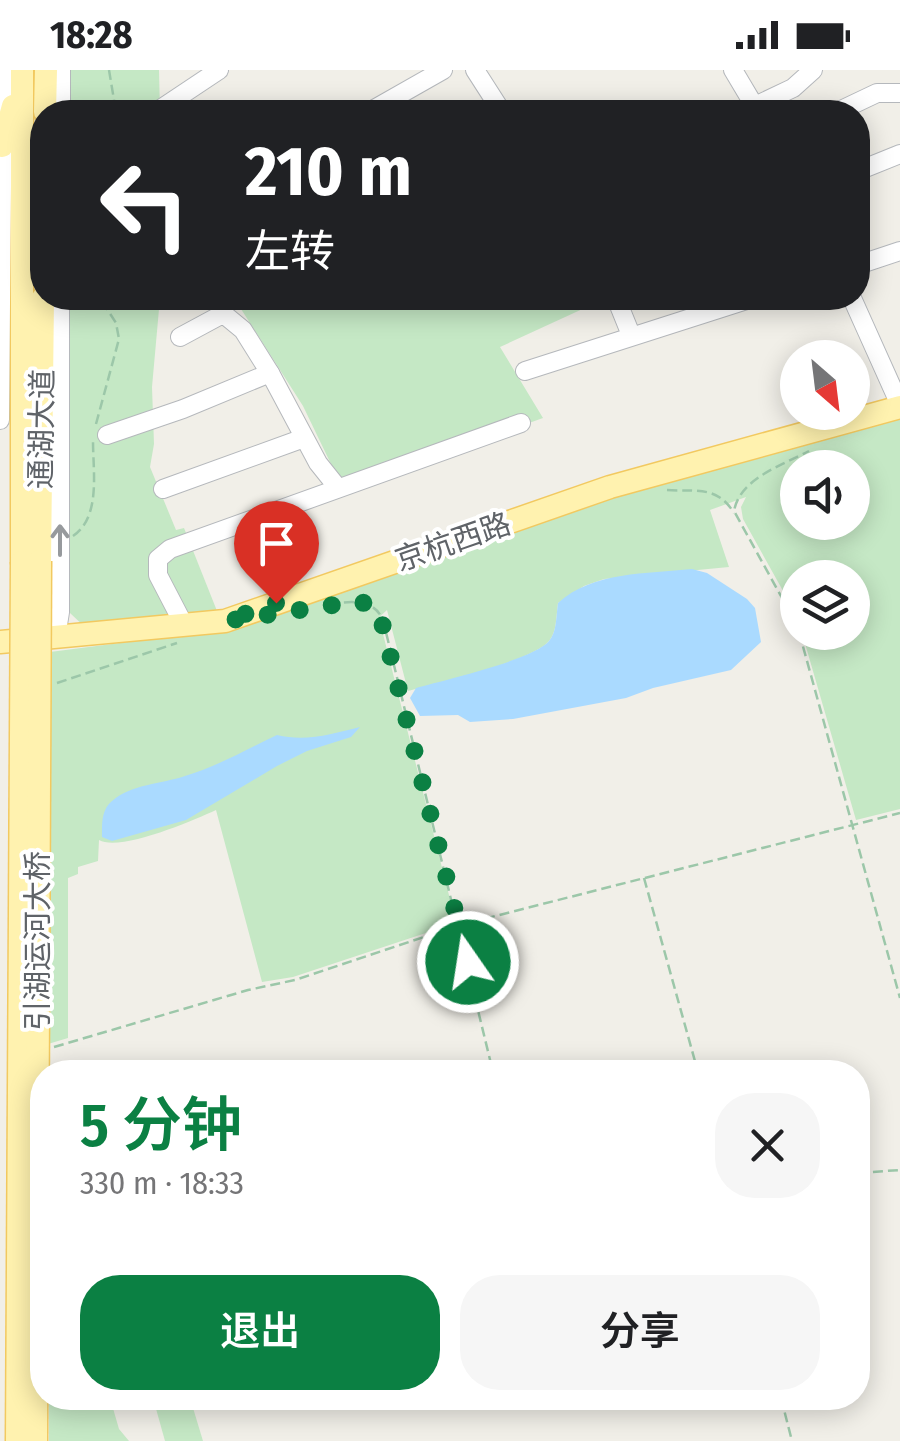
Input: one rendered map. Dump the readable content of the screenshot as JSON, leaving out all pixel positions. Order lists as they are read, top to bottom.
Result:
{
  "streets": {
    "main road": ["通湖大道", "京杭西路", "引湖运河大桥"]
  },
  "crossings": [
    ["通湖大道", "引湖运河大桥"]
  ],
  "north": "bottom right",
  "page": {
    "status": "18:28",
    "turn": ["210 m", "左转"],
    "heading": ["5 分钟", "330 m · 18:33"],
    "buttons": ["退出", "分享"]
  }
}
